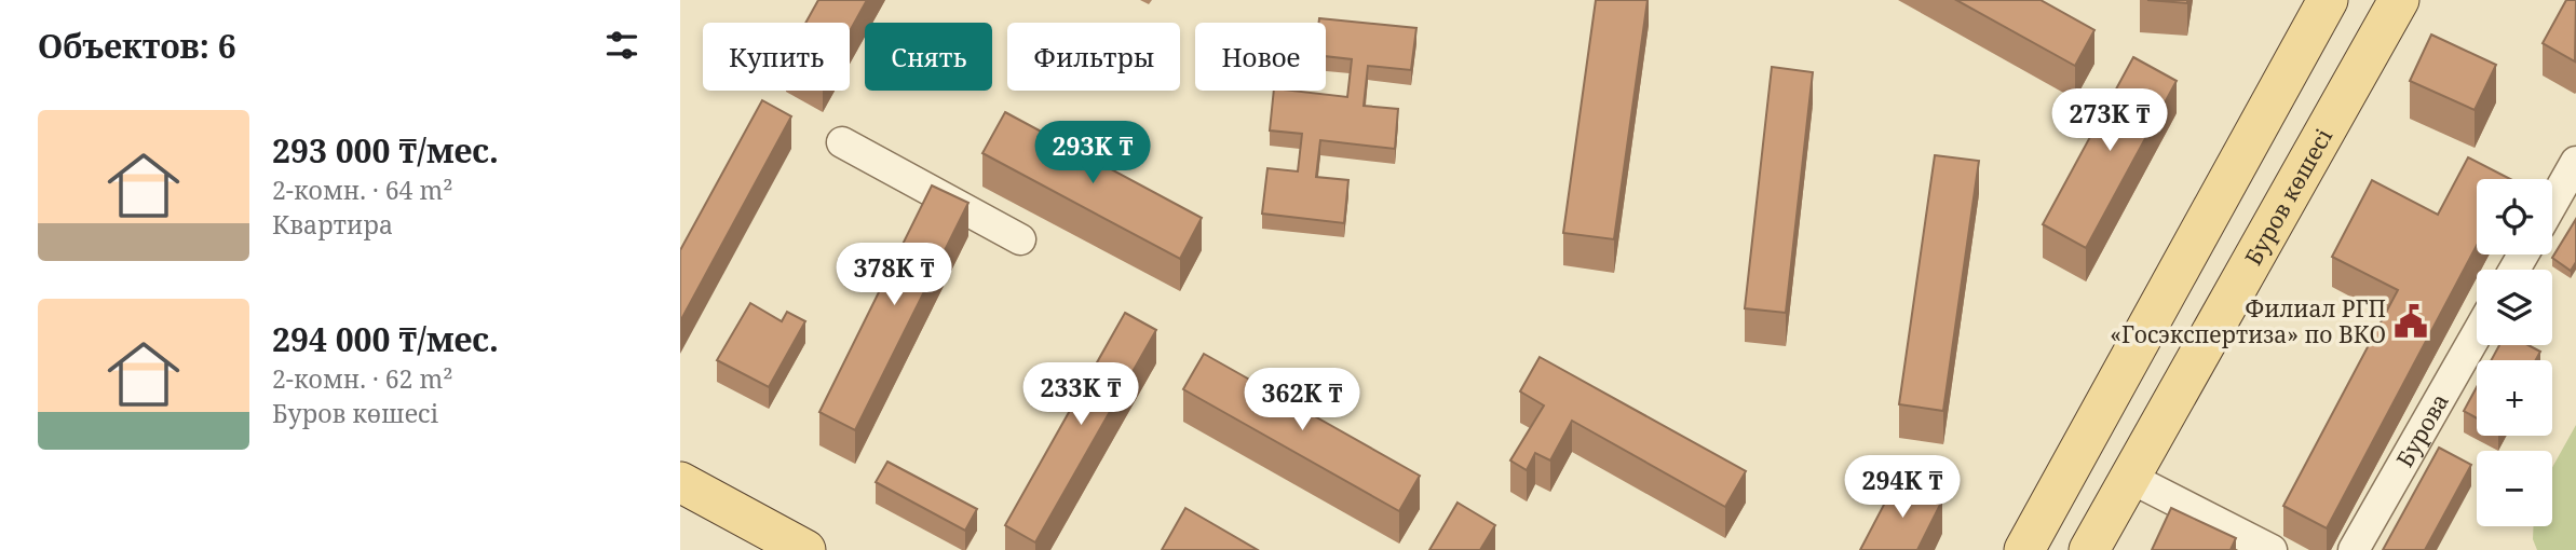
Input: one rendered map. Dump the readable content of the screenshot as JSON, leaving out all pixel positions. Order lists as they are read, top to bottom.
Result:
{
  "streets": {
    "main road": ["Буров көшесі"],
    "street": ["Бурова"]
  },
  "places": {
    "public building": ["Филиал РГП «Госэкспертиза» по ВКО"]
  },
  "page": {
    "heading": "Объектов: 6",
    "chip": [
      "Купить",
      "Снять",
      "Фильтры",
      "Новое"
    ],
    "price": [
      "273K ₸",
      "293K ₸",
      "378K ₸",
      "233K ₸",
      "362K ₸",
      "294K ₸"
    ],
    "list": [
      {
        "name": "293 000 ₸/мес.",
        "note": "2-комн. · 64 m² · Квартира"
      },
      {
        "name": "294 000 ₸/мес.",
        "note": "2-комн. · 62 m² · Буров көшесі"
      }
    ],
    "map_buttons": ["+", "−"]
  }
}
